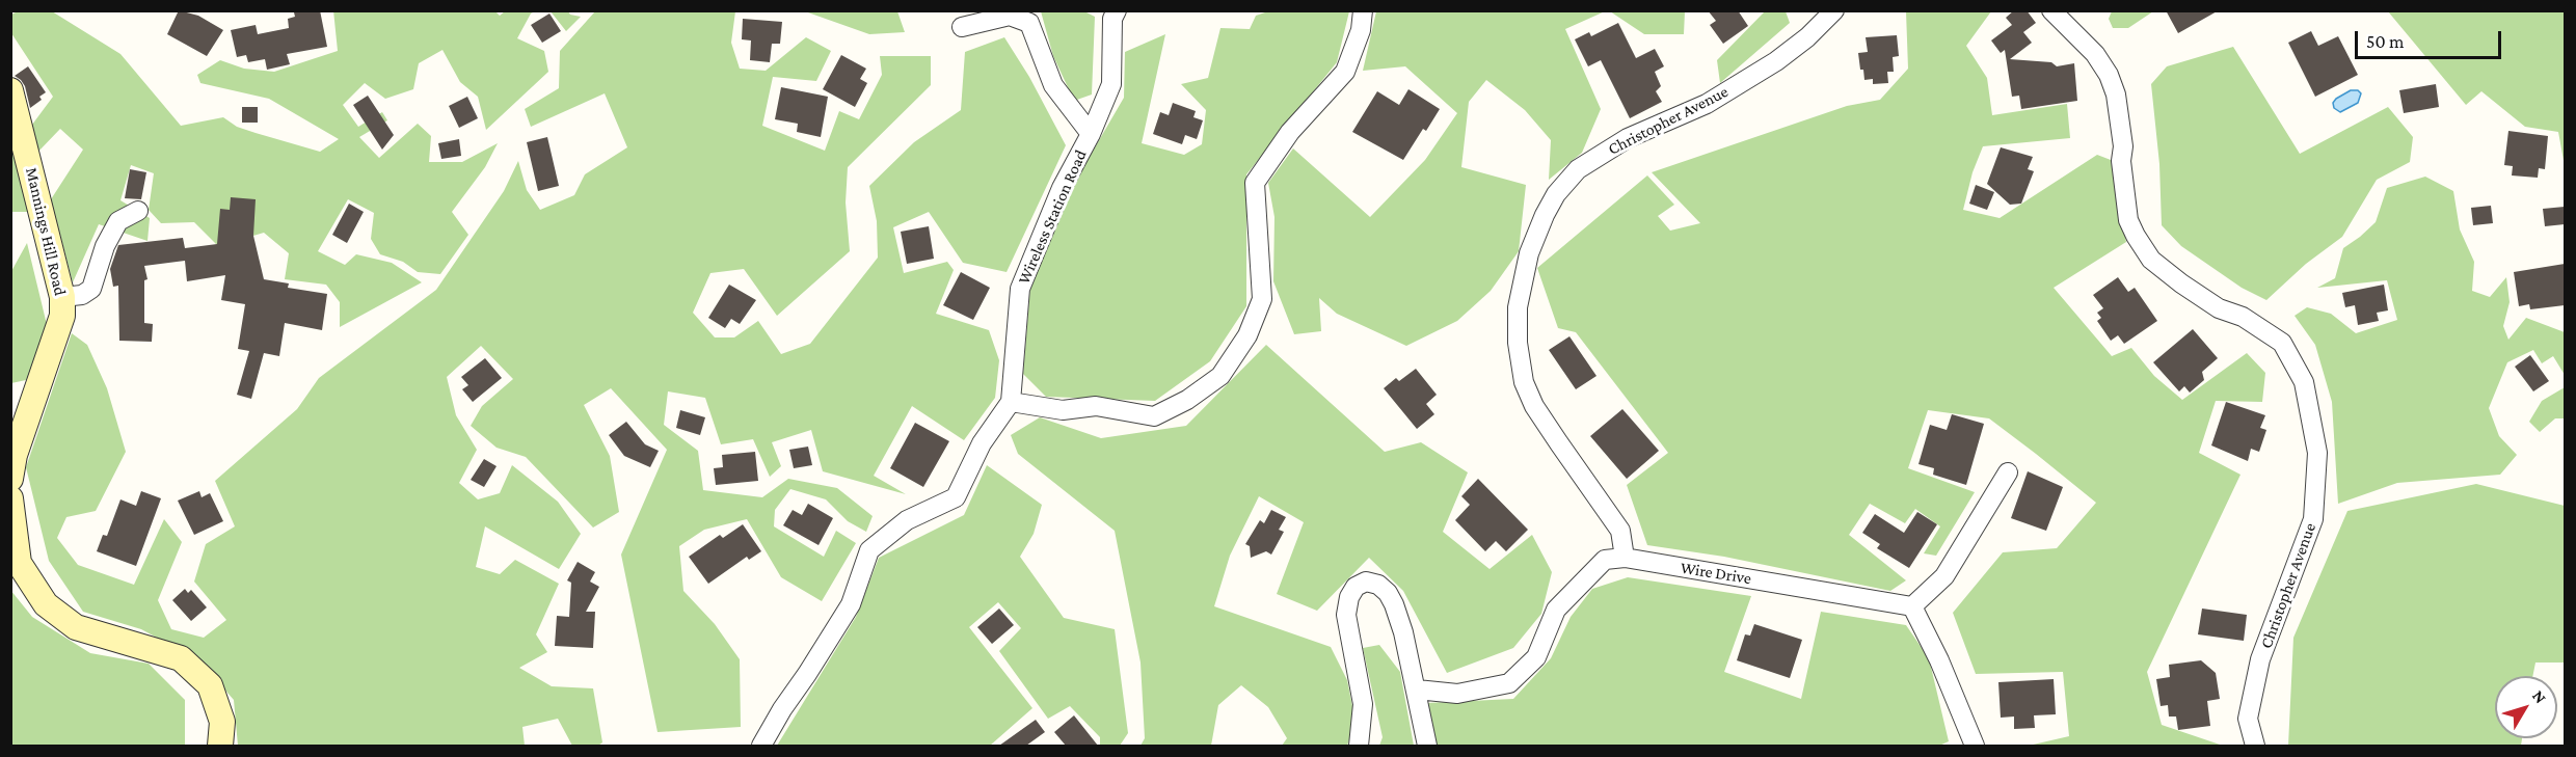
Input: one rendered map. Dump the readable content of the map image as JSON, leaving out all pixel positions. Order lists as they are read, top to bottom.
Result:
{
  "streets": {
    "main road": ["Mannings Hill Road"],
    "street": ["Christopher Avenue", "Wireless Station Road", "Wire Drive"]
  },
  "crossings": [
    ["Christopher Avenue", "Wire Drive"]
  ],
  "scale_bar": "50 m",
  "north": "top right"
}
